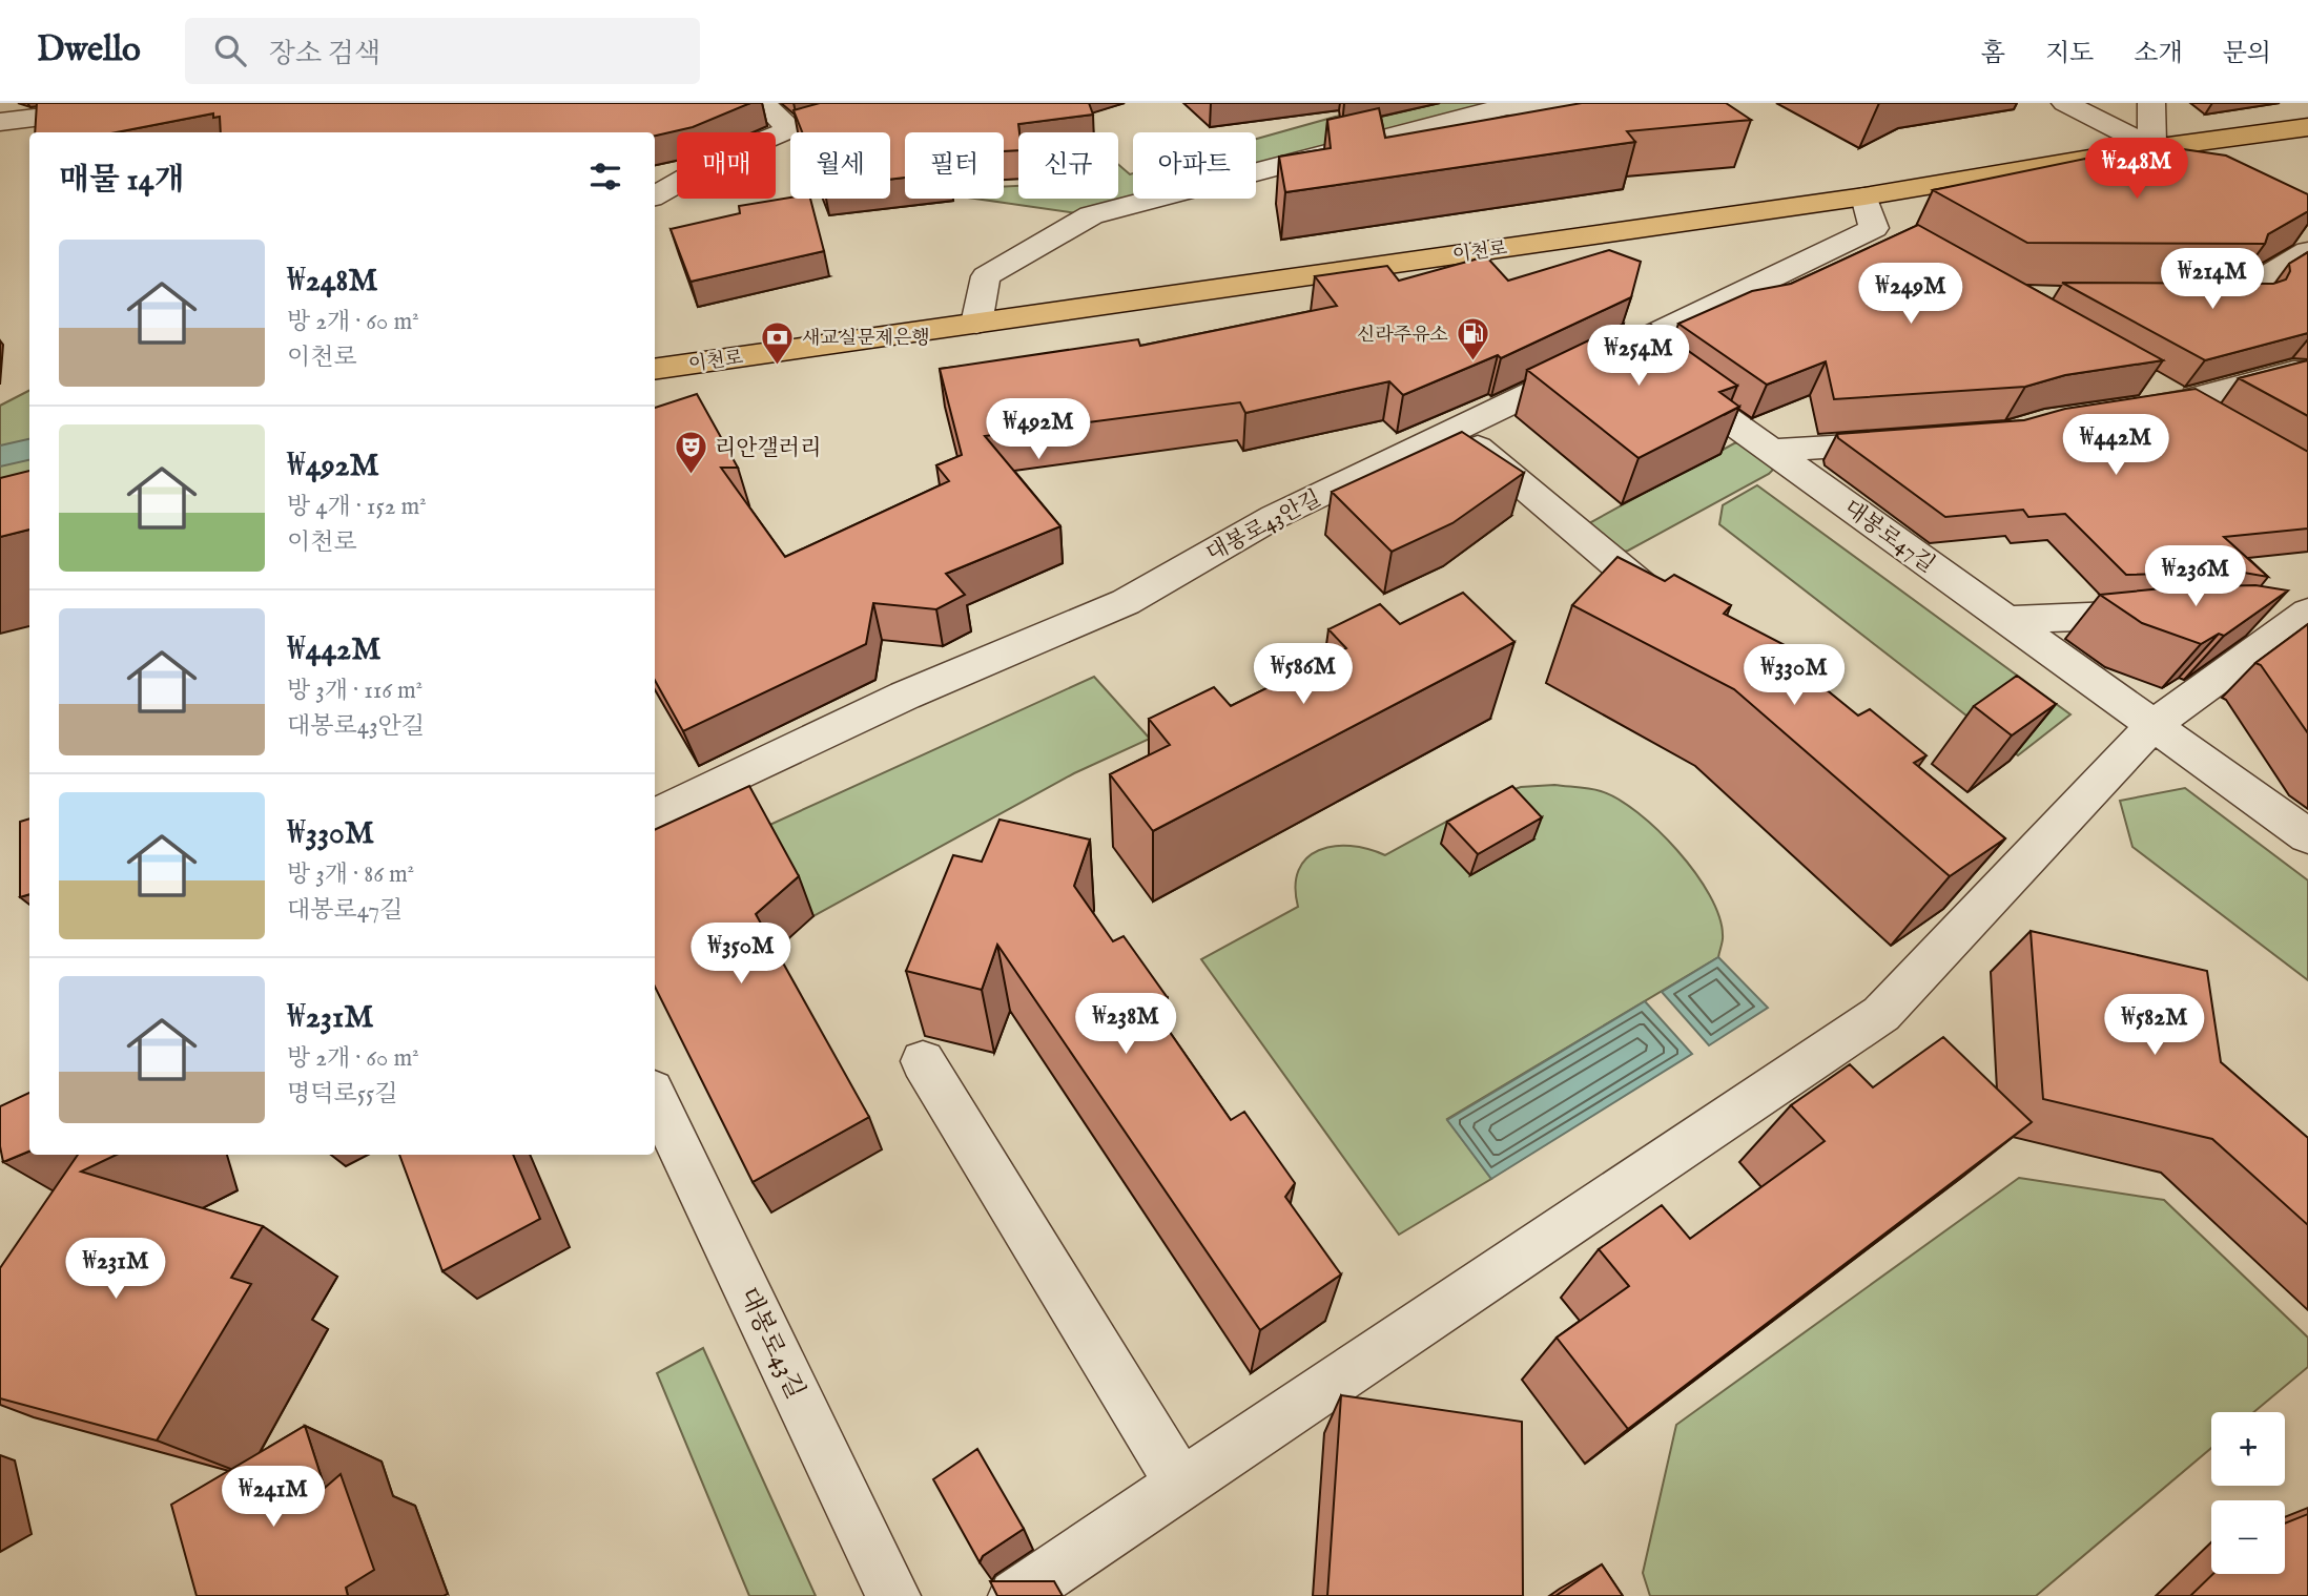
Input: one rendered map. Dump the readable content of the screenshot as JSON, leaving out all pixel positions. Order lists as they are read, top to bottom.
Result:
{
  "streets": {
    "main road": ["이천로"],
    "street": ["대봉로43안길", "대봉로47길", "대봉로43길"]
  },
  "crossings": [
    ["이천로", "대봉로43안길"],
    ["대봉로43안길", "대봉로47길"]
  ],
  "places": {
    "fuel station": ["신라주유소"],
    "bank": ["새교실문제은행"],
    "theatre": ["리안갤러리"]
  },
  "page": {
    "header": "Dwello",
    "search": "장소 검색",
    "nav": [
      "홈",
      "지도",
      "소개",
      "문의"
    ],
    "chip": [
      "매매",
      "월세",
      "필터",
      "신규",
      "아파트"
    ],
    "heading": "매물 14개",
    "price": [
      "₩248M",
      "₩214M",
      "₩249M",
      "₩254M",
      "₩492M",
      "₩442M",
      "₩236M",
      "₩586M",
      "₩330M",
      "₩350M",
      "₩238M",
      "₩582M",
      "₩231M",
      "₩241M"
    ],
    "list": [
      {
        "name": "₩248M",
        "note": "방 2개 · 60 m² · 이천로"
      },
      {
        "name": "₩492M",
        "note": "방 4개 · 152 m² · 이천로"
      },
      {
        "name": "₩442M",
        "note": "방 3개 · 116 m² · 대봉로43안길"
      },
      {
        "name": "₩330M",
        "note": "방 3개 · 86 m² · 대봉로47길"
      },
      {
        "name": "₩231M",
        "note": "방 2개 · 60 m² · 명덕로55길"
      }
    ],
    "map_buttons": ["+", "−"]
  }
}
